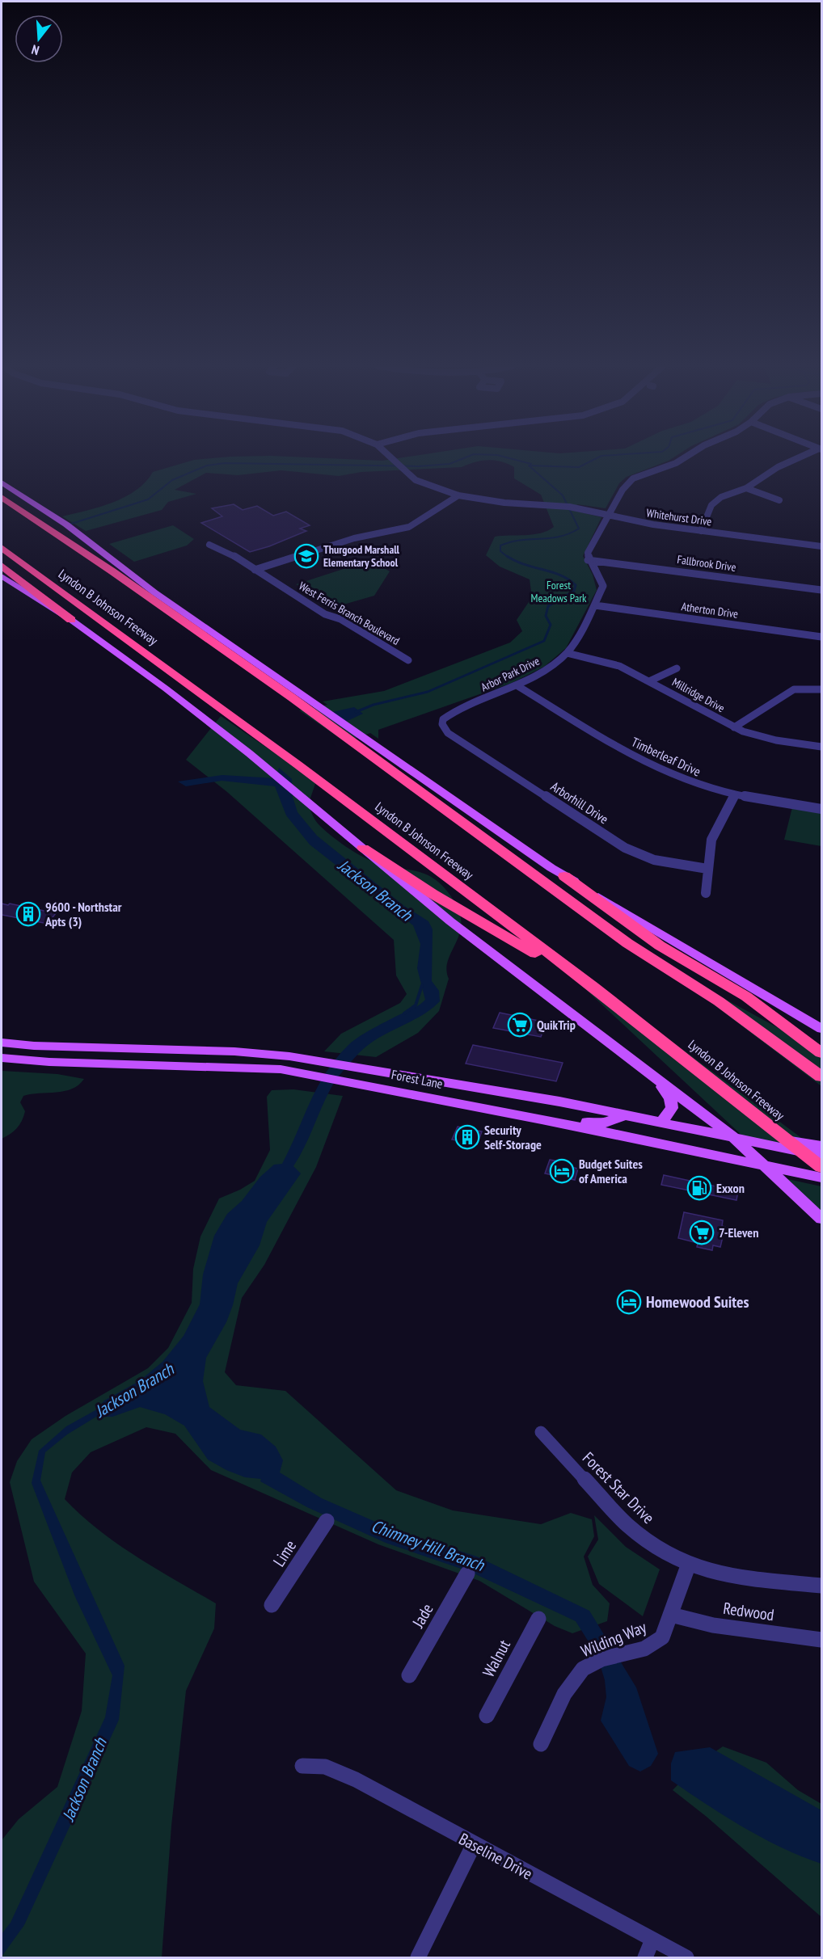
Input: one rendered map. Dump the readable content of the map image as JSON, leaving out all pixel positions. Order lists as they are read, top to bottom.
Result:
{
  "streets": {
    "highway": ["Lyndon B Johnson Freeway"],
    "main road": ["Forest Lane"],
    "street": [
      "Whitehurst Drive",
      "Fallbrook Drive",
      "Atherton Drive",
      "West Ferris Branch Boulevard",
      "Arbor Park Drive",
      "Millridge Drive",
      "Timberleaf Drive",
      "Arborhill Drive",
      "Forest Star Drive",
      "Lime",
      "Redwood",
      "Jade",
      "Wilding Way",
      "Walnut",
      "Baseline Drive"
    ]
  },
  "crossings": [
    ["Fallbrook Drive", "Arbor Park Drive"],
    ["Atherton Drive", "Arbor Park Drive"],
    ["Arbor Park Drive", "Millridge Drive"],
    ["Arbor Park Drive", "Timberleaf Drive"],
    ["Arbor Park Drive", "Arborhill Drive"],
    ["Forest Star Drive", "Wilding Way"],
    ["Redwood", "Wilding Way"]
  ],
  "water": ["Jackson Branch", "Chimney Hill Branch"],
  "parks": ["Forest Meadows Park"],
  "places": {
    "school or university": ["Thurgood Marshall Elementary School"],
    "building": ["9600 - Northstar Apts (3)", "Security Self-Storage"],
    "supermarket": ["QuikTrip", "7-Eleven"],
    "hotel": ["Budget Suites of America", "Homewood Suites"],
    "fuel station": ["Exxon"]
  },
  "north": "bottom"
}
